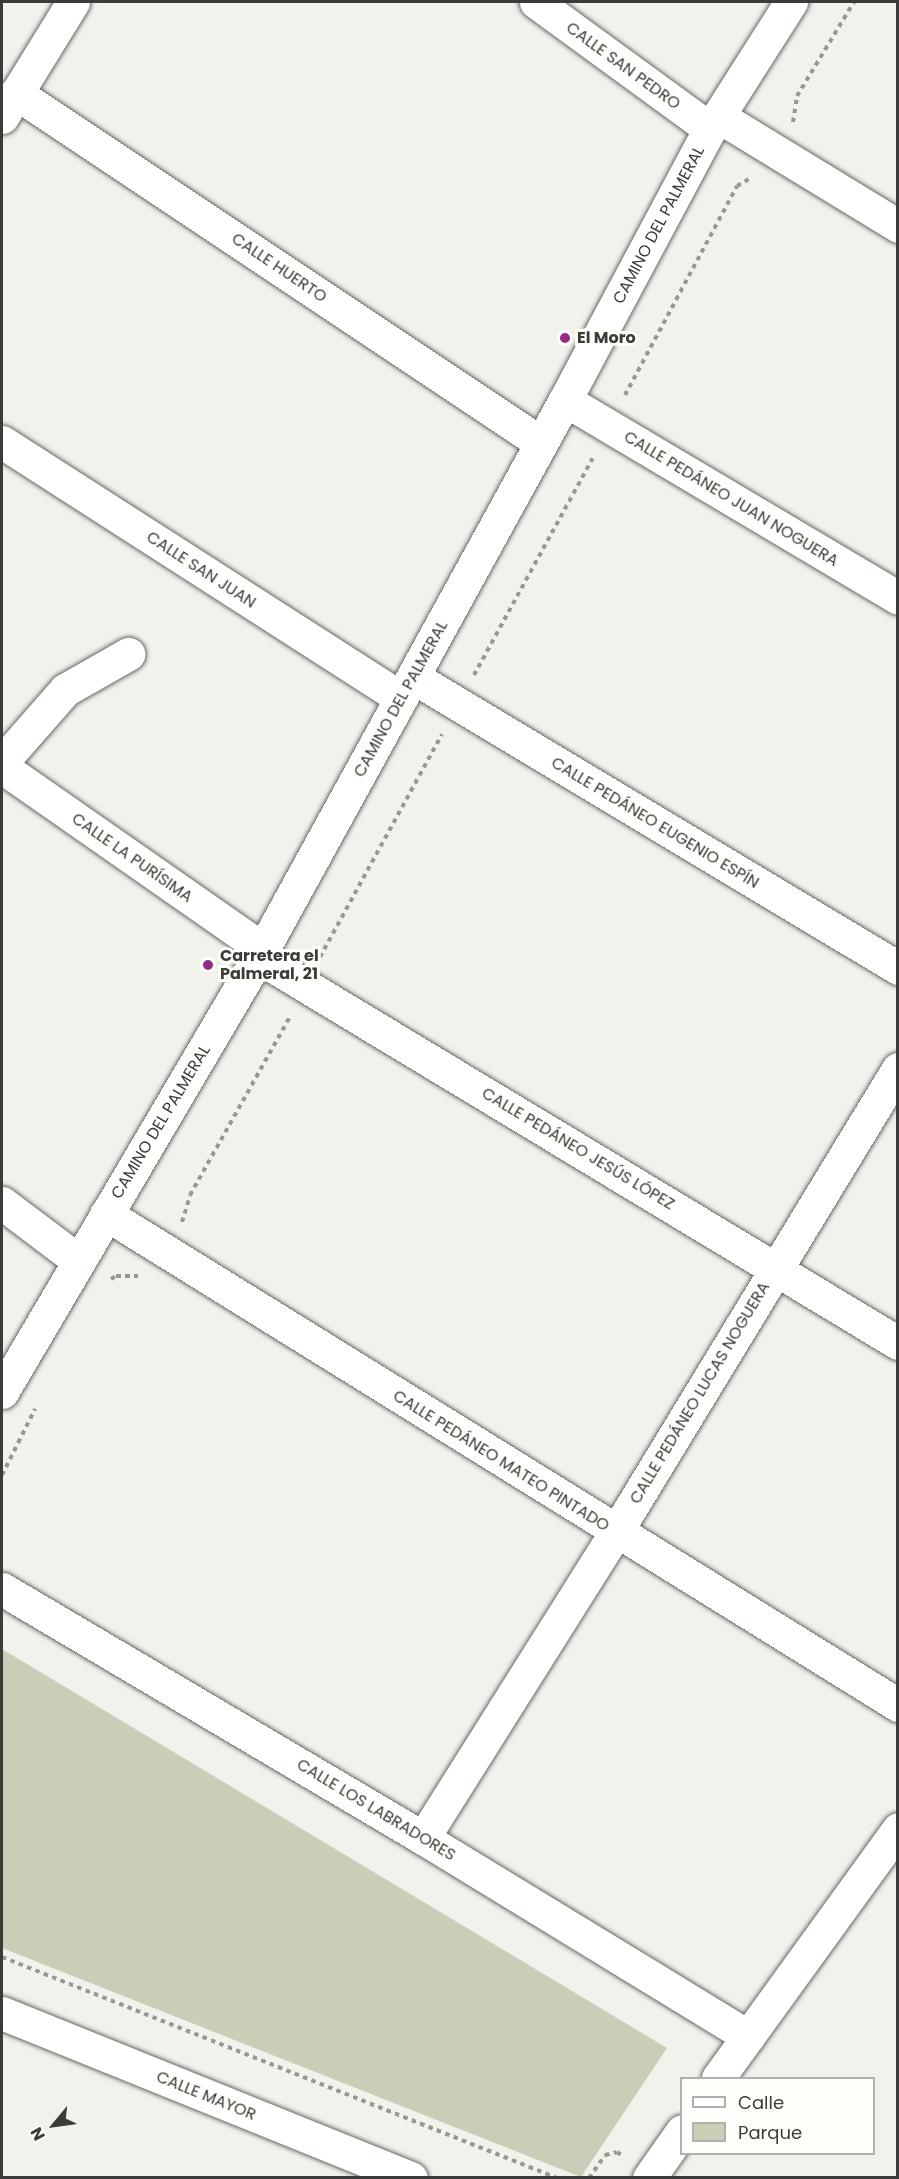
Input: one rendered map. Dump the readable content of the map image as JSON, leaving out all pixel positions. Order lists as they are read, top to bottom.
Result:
{
  "streets": {
    "street": [
      "CALLE SAN PEDRO",
      "CAMINO DEL PALMERAL",
      "CALLE HUERTO",
      "CALLE PEDÁNEO JUAN NOGUERA",
      "CALLE SAN JUAN",
      "CALLE PEDÁNEO EUGENIO ESPÍN",
      "CALLE LA PURÍSIMA",
      "CALLE PEDÁNEO JESÚS LÓPEZ",
      "CALLE PEDÁNEO LUCAS NOGUERA",
      "CALLE PEDÁNEO MATEO PINTADO",
      "CALLE LOS LABRADORES",
      "CALLE MAYOR"
    ]
  },
  "crossings": [
    ["CALLE SAN PEDRO", "CAMINO DEL PALMERAL"],
    ["CAMINO DEL PALMERAL", "CALLE HUERTO"],
    ["CAMINO DEL PALMERAL", "CALLE PEDÁNEO JUAN NOGUERA"],
    ["CAMINO DEL PALMERAL", "CALLE SAN JUAN"],
    ["CAMINO DEL PALMERAL", "CALLE PEDÁNEO EUGENIO ESPÍN"],
    ["CAMINO DEL PALMERAL", "CALLE LA PURÍSIMA"],
    ["CAMINO DEL PALMERAL", "CALLE PEDÁNEO JESÚS LÓPEZ"],
    ["CAMINO DEL PALMERAL", "CALLE PEDÁNEO MATEO PINTADO"],
    ["CALLE SAN JUAN", "CALLE PEDÁNEO EUGENIO ESPÍN"],
    ["CALLE LA PURÍSIMA", "CALLE PEDÁNEO JESÚS LÓPEZ"],
    ["CALLE PEDÁNEO JESÚS LÓPEZ", "CALLE PEDÁNEO LUCAS NOGUERA"],
    ["CALLE PEDÁNEO LUCAS NOGUERA", "CALLE PEDÁNEO MATEO PINTADO"],
    ["CALLE PEDÁNEO LUCAS NOGUERA", "CALLE LOS LABRADORES"]
  ],
  "places": ["El Moro", "Carretera el Palmeral, 21"],
  "legend": ["Calle", "Parque"],
  "north": "bottom left"
}
